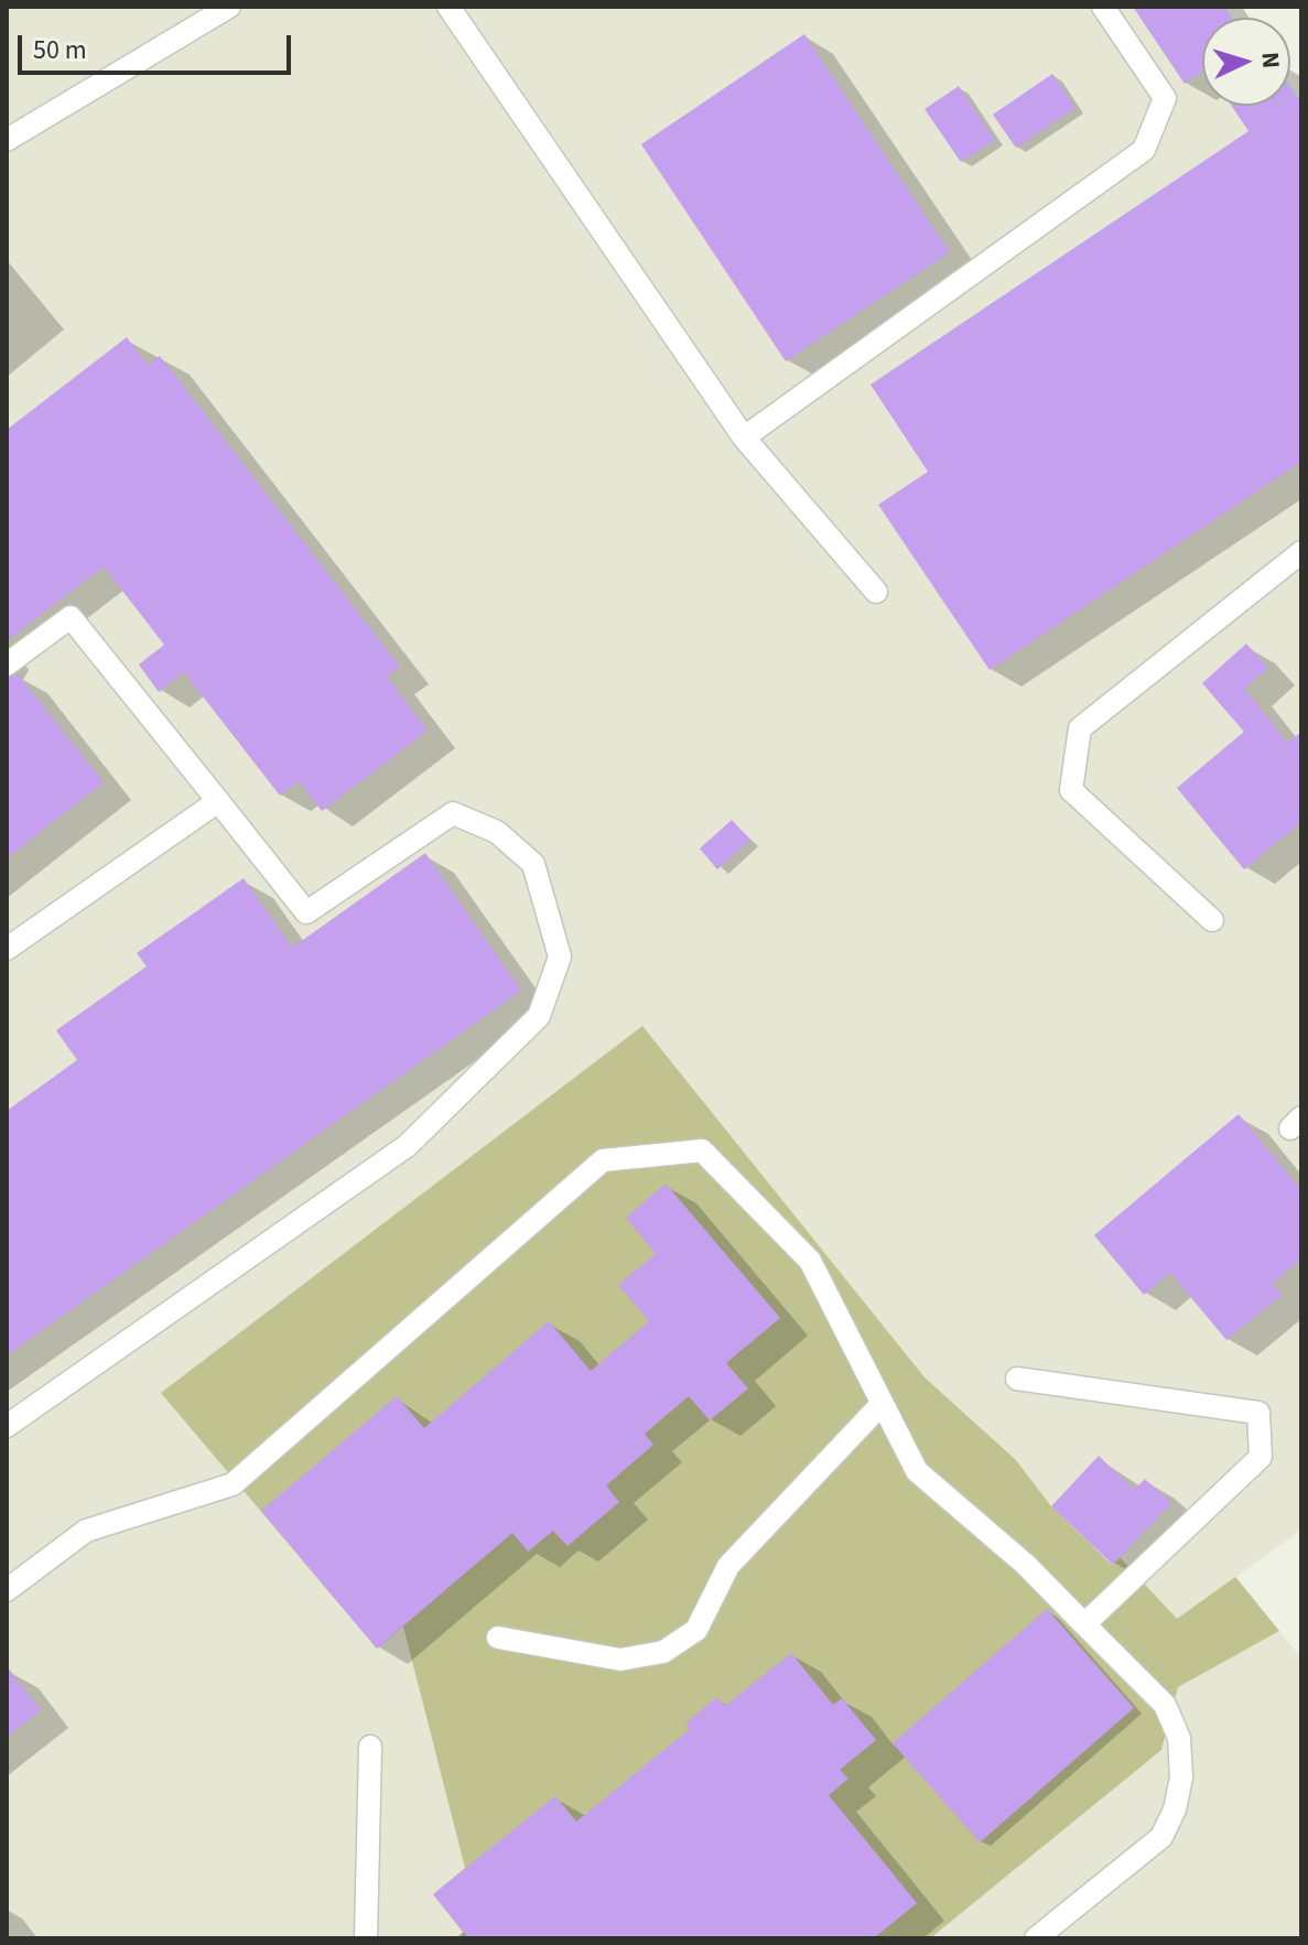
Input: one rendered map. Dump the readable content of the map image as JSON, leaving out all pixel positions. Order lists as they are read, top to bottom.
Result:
{
  "scale_bar": "50 m",
  "north": "right"
}
